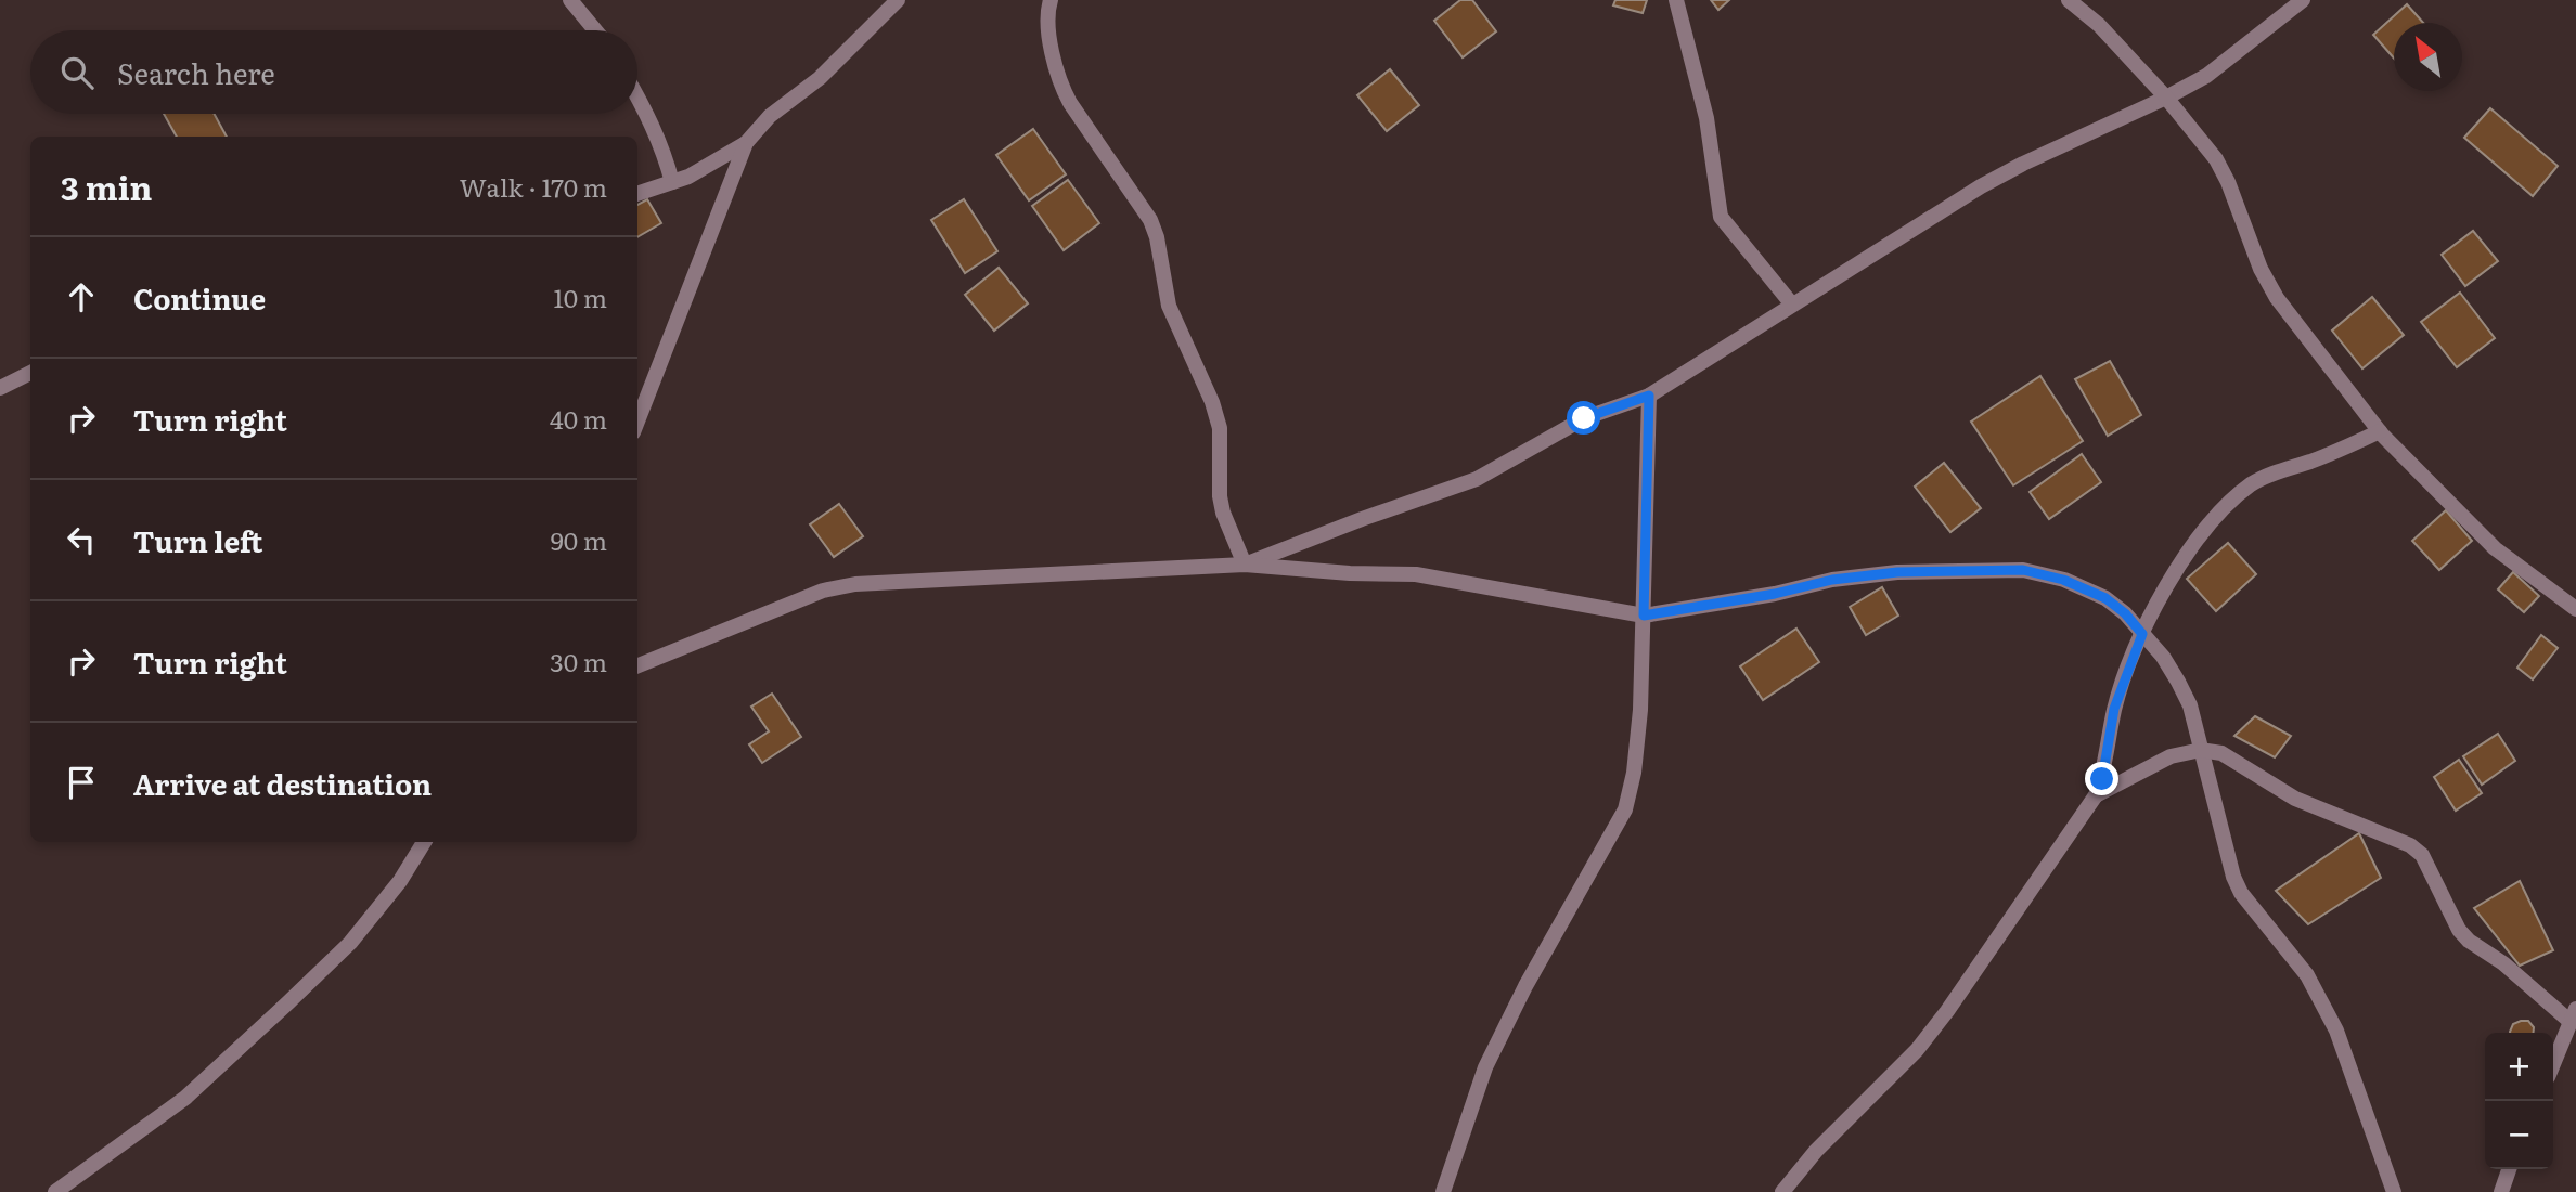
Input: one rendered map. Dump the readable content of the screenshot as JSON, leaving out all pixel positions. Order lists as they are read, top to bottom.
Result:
{
  "north": "top left",
  "page": {
    "search": "Search here",
    "heading": ["3 min", "Walk · 170 m"],
    "list": [
      ["Continue", "10 m"],
      ["Turn right", "40 m"],
      ["Turn left", "90 m"],
      ["Turn right", "30 m"],
      "Arrive at destination"
    ],
    "map_buttons": ["+", "−"]
  }
}
